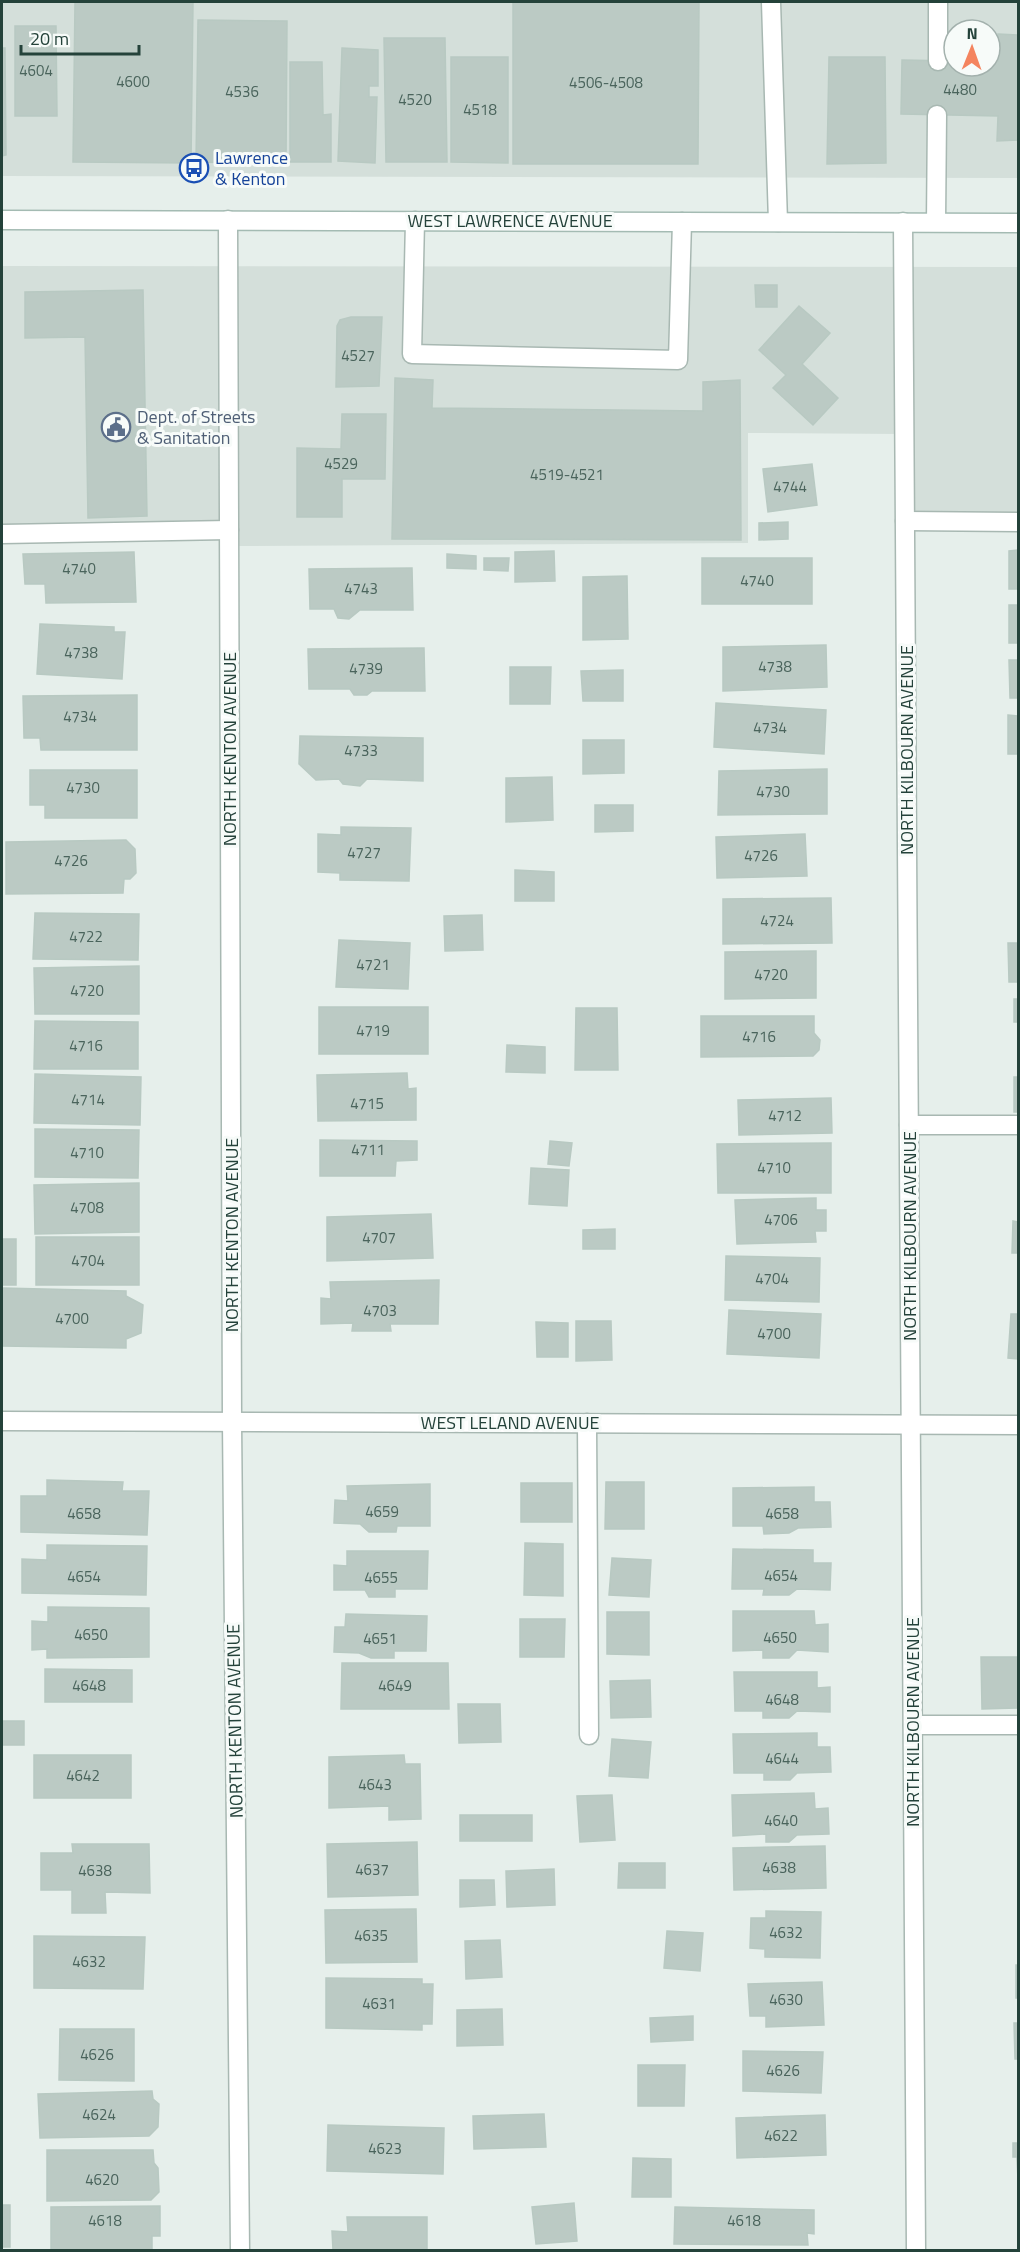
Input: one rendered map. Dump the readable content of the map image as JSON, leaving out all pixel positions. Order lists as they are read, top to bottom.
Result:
{
  "streets": {
    "street": [
      "WEST LAWRENCE AVENUE",
      "NORTH KENTON AVENUE",
      "NORTH KILBOURN AVENUE",
      "WEST LELAND AVENUE"
    ]
  },
  "crossings": [
    ["WEST LAWRENCE AVENUE", "NORTH KENTON AVENUE"],
    ["WEST LAWRENCE AVENUE", "NORTH KILBOURN AVENUE"],
    ["NORTH KENTON AVENUE", "WEST LELAND AVENUE"],
    ["NORTH KILBOURN AVENUE", "WEST LELAND AVENUE"]
  ],
  "places": {
    "bus stop": ["Lawrence & Kenton"],
    "public building": ["Dept. of Streets & Sanitation"]
  },
  "house_numbers": [
    "4604",
    "4600",
    "4506-4508",
    "4480",
    "4536",
    "4520",
    "4518",
    "4527",
    "4529",
    "4519-4521",
    "4744",
    "4740",
    "4740",
    "4743",
    "4738",
    "4738",
    "4739",
    "4734",
    "4734",
    "4733",
    "4730",
    "4730",
    "4727",
    "4726",
    "4726",
    "4724",
    "4722",
    "4721",
    "4720",
    "4720",
    "4719",
    "4716",
    "4716",
    "4714",
    "4715",
    "4712",
    "4711",
    "4710",
    "4710",
    "4708",
    "4706",
    "4707",
    "4704",
    "4704",
    "4703",
    "4700",
    "4700",
    "4659",
    "4658",
    "4658",
    "4654",
    "4654",
    "4655",
    "4650",
    "4650",
    "4651",
    "4648",
    "4649",
    "4648",
    "4644",
    "4642",
    "4643",
    "4640",
    "4638",
    "4637",
    "4638",
    "4632",
    "4635",
    "4632",
    "4630",
    "4631",
    "4626",
    "4626",
    "4624",
    "4622",
    "4623",
    "4620",
    "4618",
    "4618"
  ],
  "scale_bar": "20 m",
  "north": "top"
}
